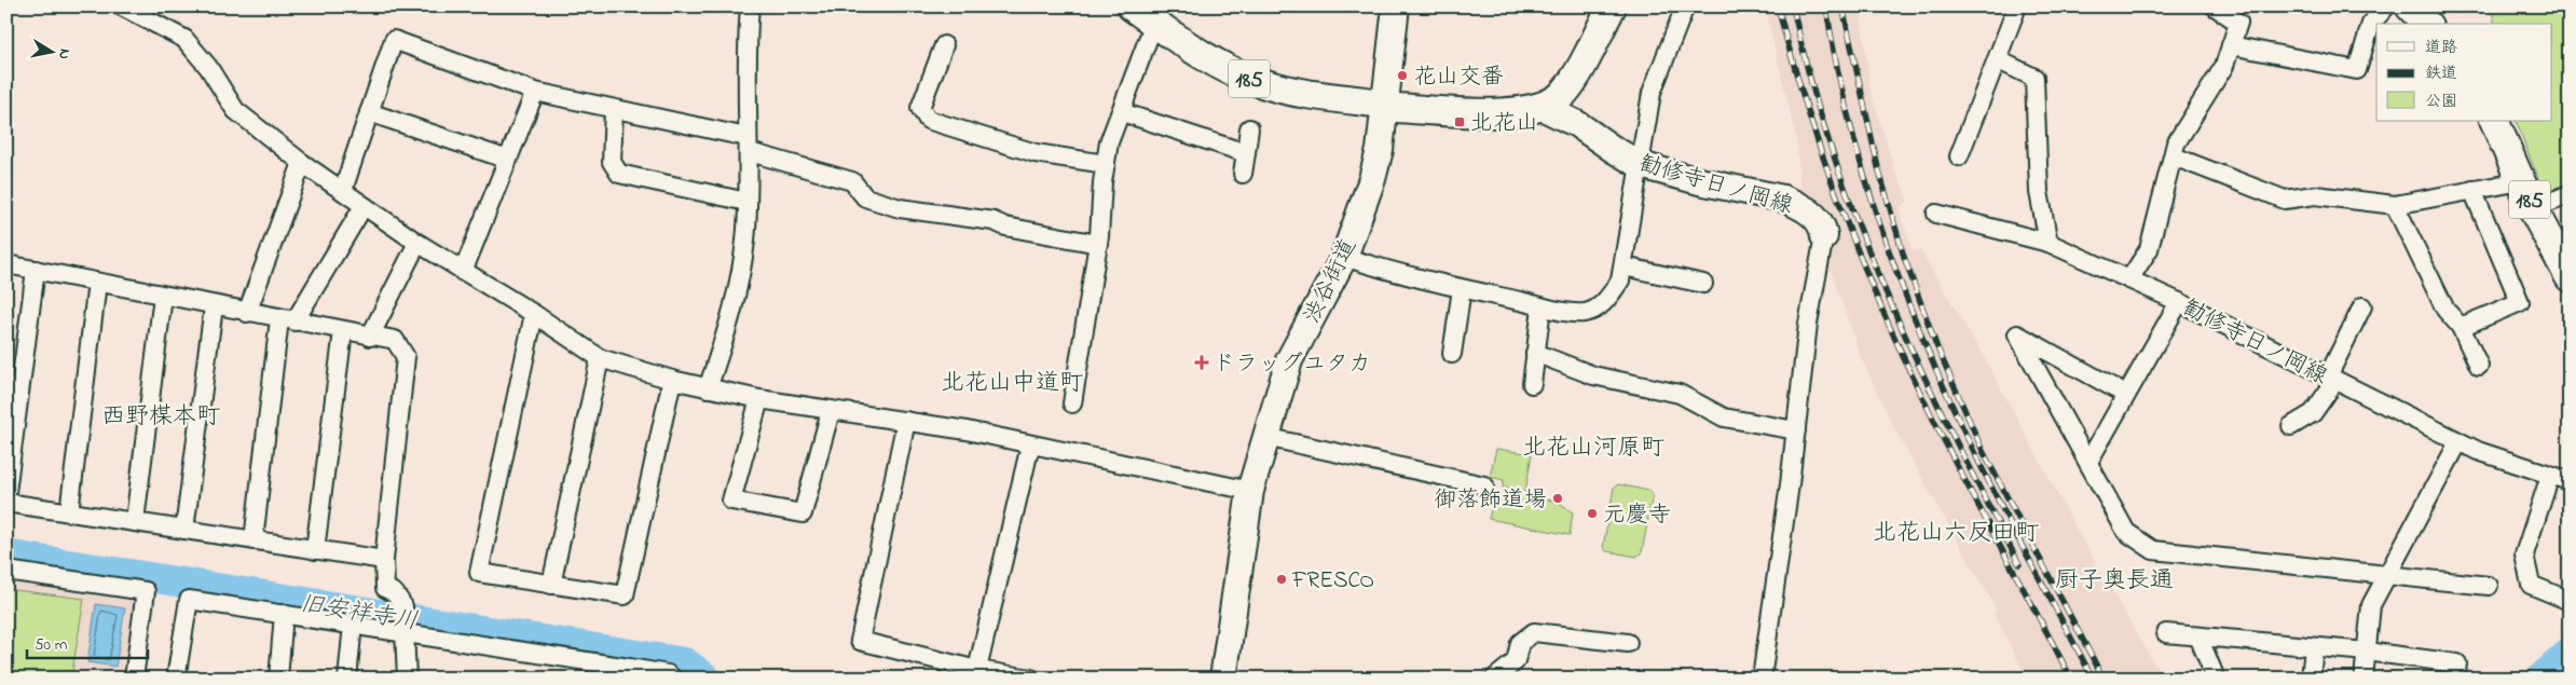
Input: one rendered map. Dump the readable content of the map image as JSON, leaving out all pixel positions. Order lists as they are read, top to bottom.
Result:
{
  "streets": {
    "main road": ["185", "勧修寺日ノ岡線", "渋谷街道"]
  },
  "crossings": [
    ["185", "勧修寺日ノ岡線"],
    ["185", "渋谷街道"]
  ],
  "districts": [
    "北花山中道町",
    "西野楳本町",
    "北花山河原町",
    "北花山六反田町",
    "厨子奥長通"
  ],
  "water": ["旧安祥寺川"],
  "places": {
    "other": [
      "花山交番",
      "御落飾道場",
      "元慶寺",
      "FRESCO"
    ],
    "transit": ["北花山"],
    "health": ["ドラッグユタカ"]
  },
  "legend": ["道路", "鉄道", "公園"],
  "scale_bar": "50 m",
  "north": "right"
}
